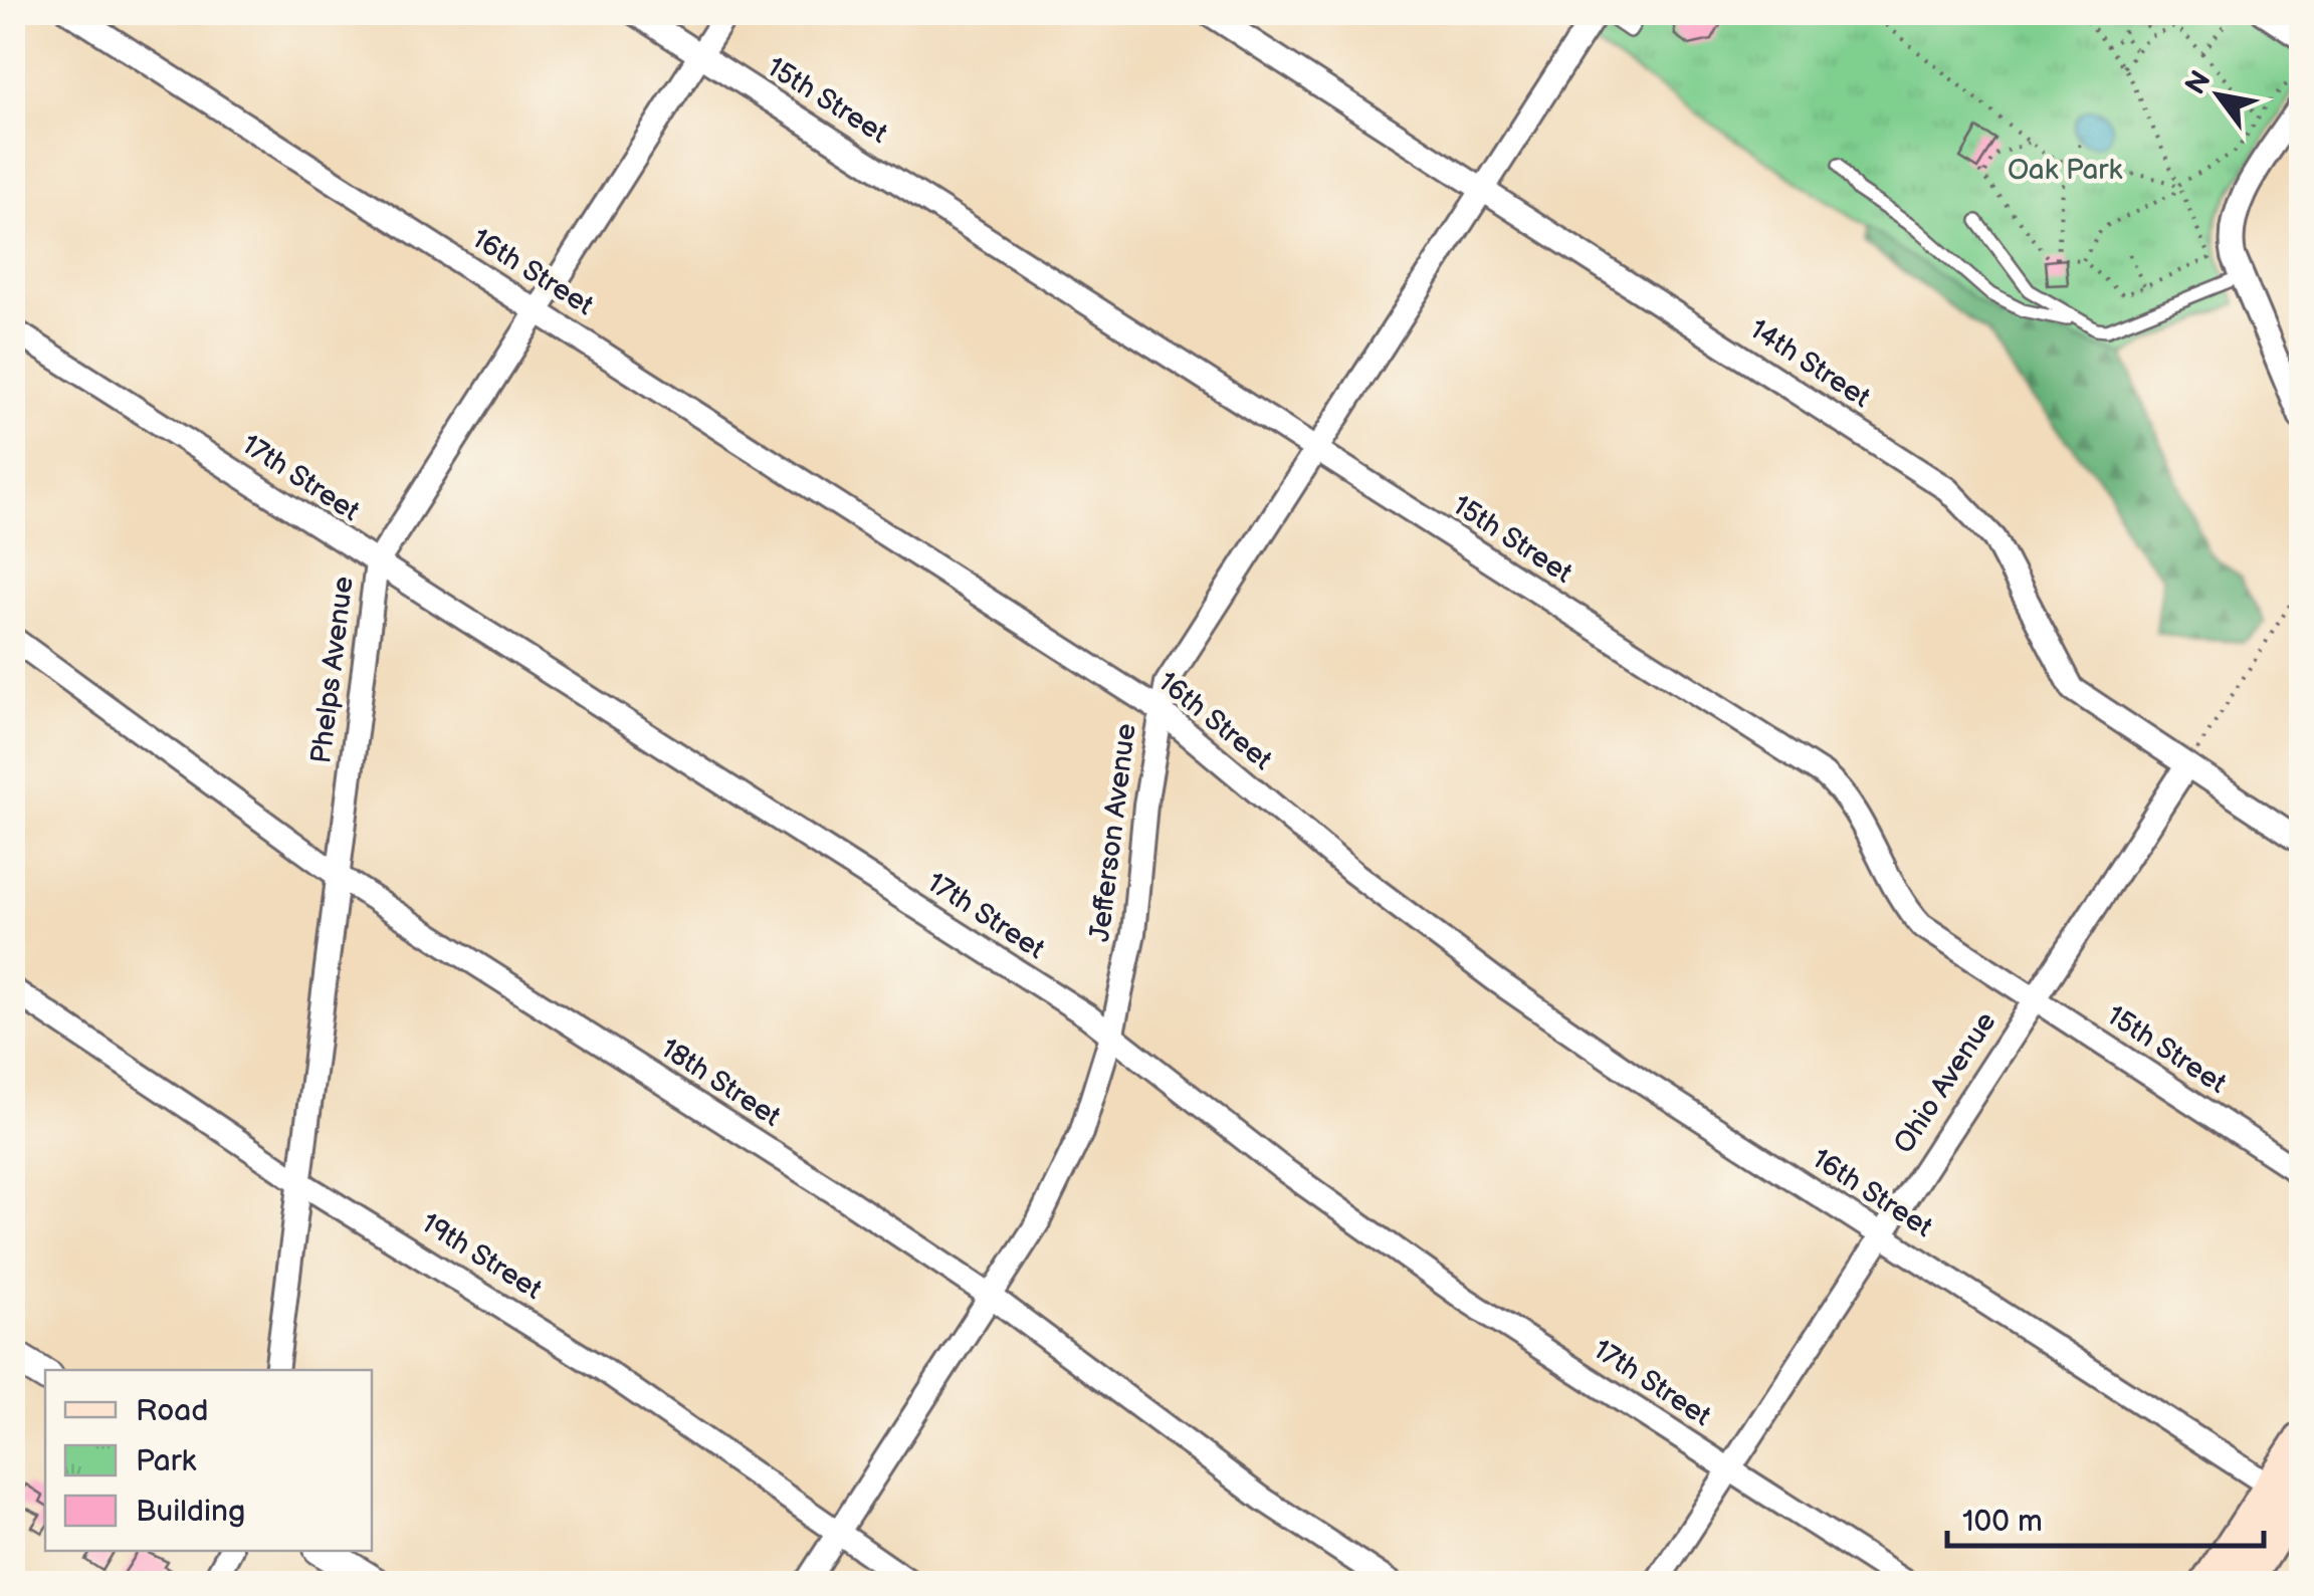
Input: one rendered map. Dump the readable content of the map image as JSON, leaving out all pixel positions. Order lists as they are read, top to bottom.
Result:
{
  "streets": {
    "street": [
      "15th Street",
      "16th Street",
      "14th Street",
      "17th Street",
      "Phelps Avenue",
      "Jefferson Avenue",
      "18th Street",
      "Ohio Avenue",
      "19th Street"
    ]
  },
  "crossings": [
    ["15th Street", "Phelps Avenue"],
    ["15th Street", "Jefferson Avenue"],
    ["15th Street", "Ohio Avenue"],
    ["16th Street", "Phelps Avenue"],
    ["16th Street", "Jefferson Avenue"],
    ["16th Street", "Ohio Avenue"],
    ["14th Street", "Jefferson Avenue"],
    ["14th Street", "Ohio Avenue"],
    ["17th Street", "Phelps Avenue"],
    ["17th Street", "Jefferson Avenue"],
    ["17th Street", "Ohio Avenue"],
    ["Phelps Avenue", "18th Street"],
    ["Phelps Avenue", "19th Street"],
    ["Jefferson Avenue", "18th Street"],
    ["Jefferson Avenue", "19th Street"]
  ],
  "parks": ["Oak Park"],
  "legend": ["Road", "Park", "Building"],
  "scale_bar": "100 m",
  "north": "top left"
}
